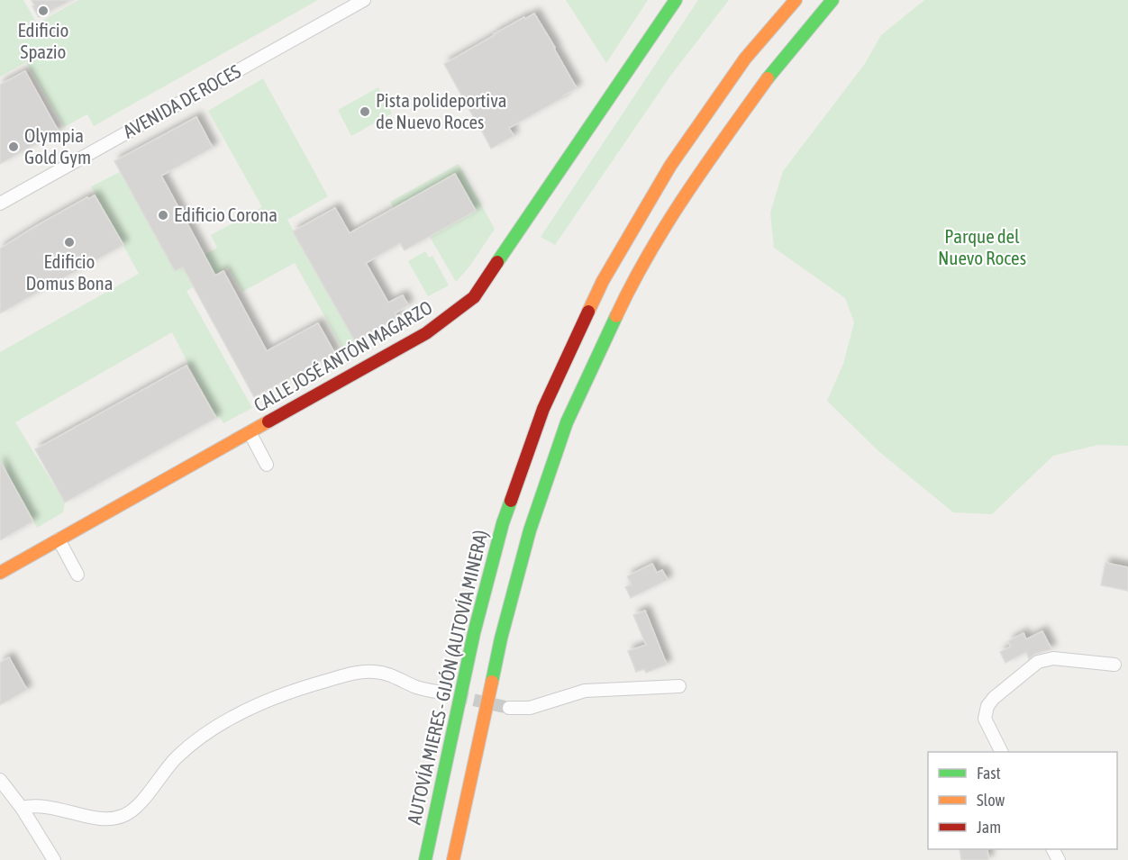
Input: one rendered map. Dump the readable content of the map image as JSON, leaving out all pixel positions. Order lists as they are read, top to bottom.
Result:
{
  "streets": {
    "main road": ["CALLE JOSÉ ANTÓN MAGARZO", "AUTOVÍA MIERES - GIJÓN (AUTOVÍA MINERA)"],
    "street": ["AVENIDA DE ROCES"]
  },
  "parks": ["Parque del Nuevo Roces"],
  "places": [
    "Edificio Spazio",
    "Pista polideportiva de Nuevo Roces",
    "Olympia Gold Gym",
    "Edificio Corona",
    "Edificio Domus Bona"
  ],
  "legend": ["Fast", "Slow", "Jam"]
}
